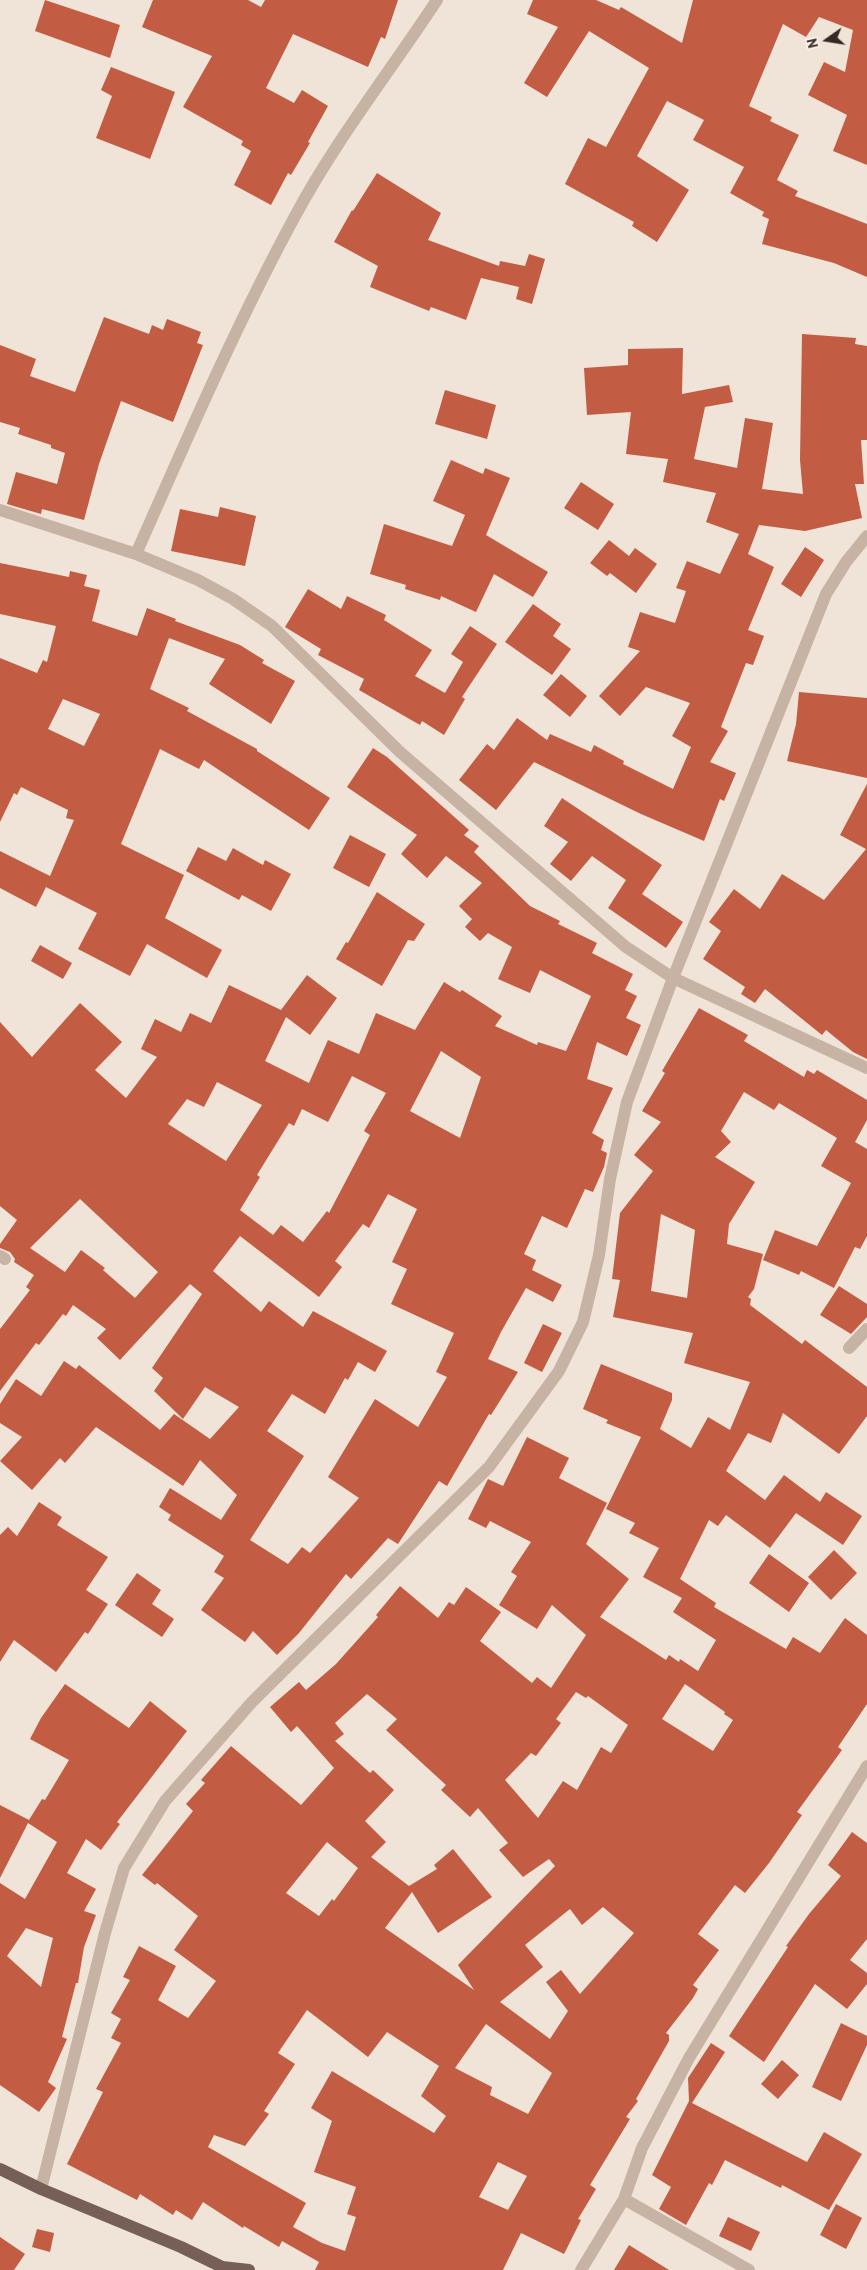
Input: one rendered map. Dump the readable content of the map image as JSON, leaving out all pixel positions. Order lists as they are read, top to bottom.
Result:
{
  "north": "left"
}
